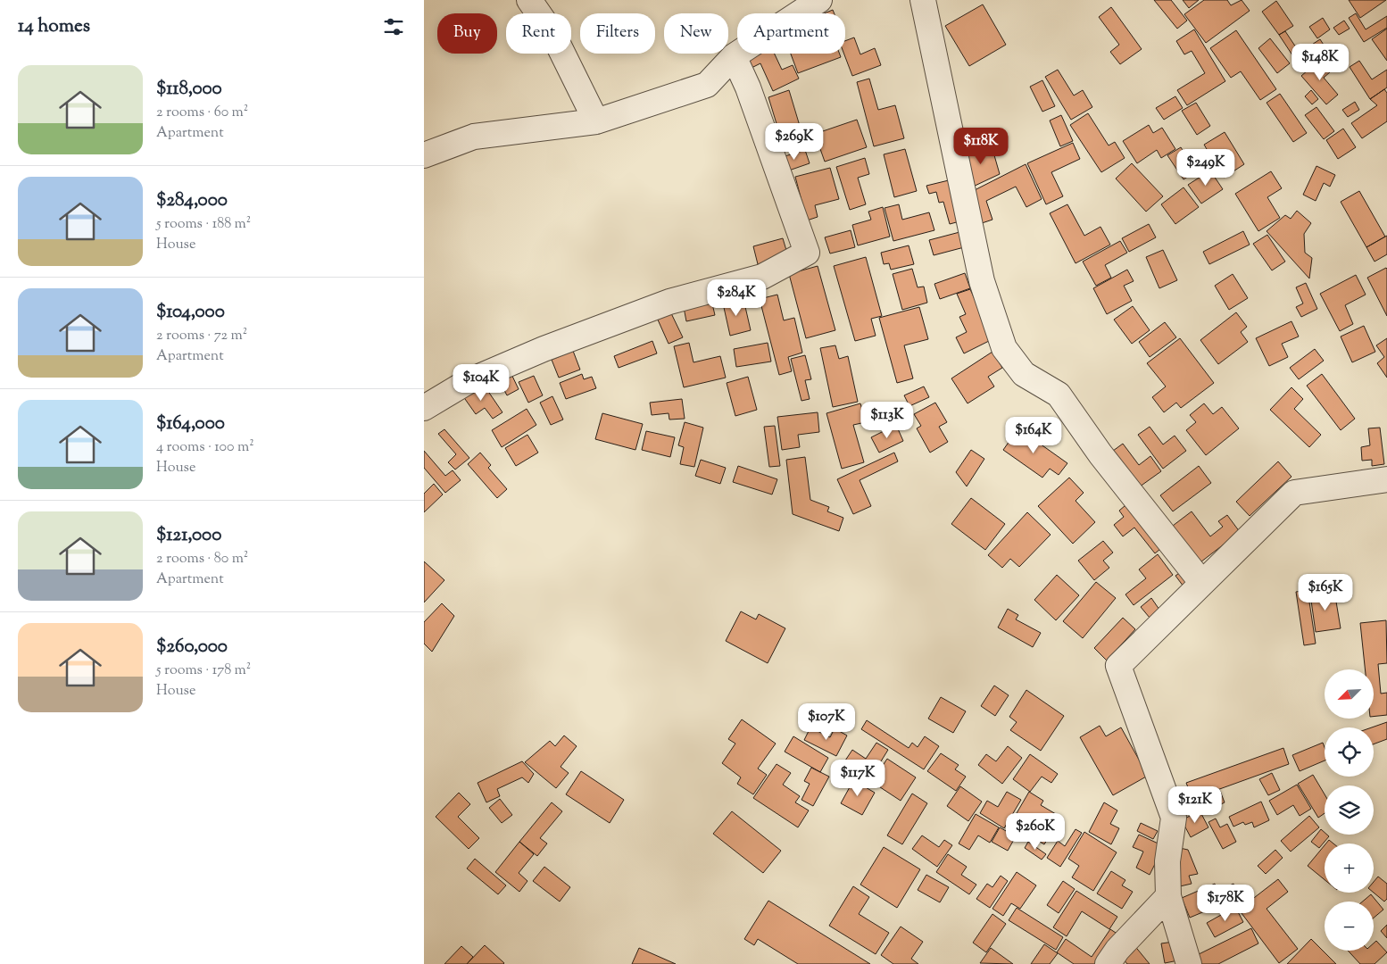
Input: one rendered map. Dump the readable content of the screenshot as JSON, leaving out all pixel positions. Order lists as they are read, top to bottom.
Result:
{
  "north": "bottom left",
  "page": {
    "heading": "14 homes",
    "chip": [
      "Buy",
      "Rent",
      "Filters",
      "New",
      "Apartment"
    ],
    "price": [
      "$148K",
      "$269K",
      "$118K",
      "$249K",
      "$284K",
      "$104K",
      "$113K",
      "$164K",
      "$165K",
      "$107K",
      "$117K",
      "$121K",
      "$260K",
      "$178K"
    ],
    "list": [
      {
        "name": "$118,000",
        "note": "2 rooms · 60 m² · Apartment"
      },
      {
        "name": "$284,000",
        "note": "5 rooms · 188 m² · House"
      },
      {
        "name": "$104,000",
        "note": "2 rooms · 72 m² · Apartment"
      },
      {
        "name": "$164,000",
        "note": "4 rooms · 100 m² · House"
      },
      {
        "name": "$121,000",
        "note": "2 rooms · 80 m² · Apartment"
      },
      {
        "name": "$260,000",
        "note": "5 rooms · 178 m² · House"
      }
    ],
    "map_buttons": ["+", "−"]
  }
}
